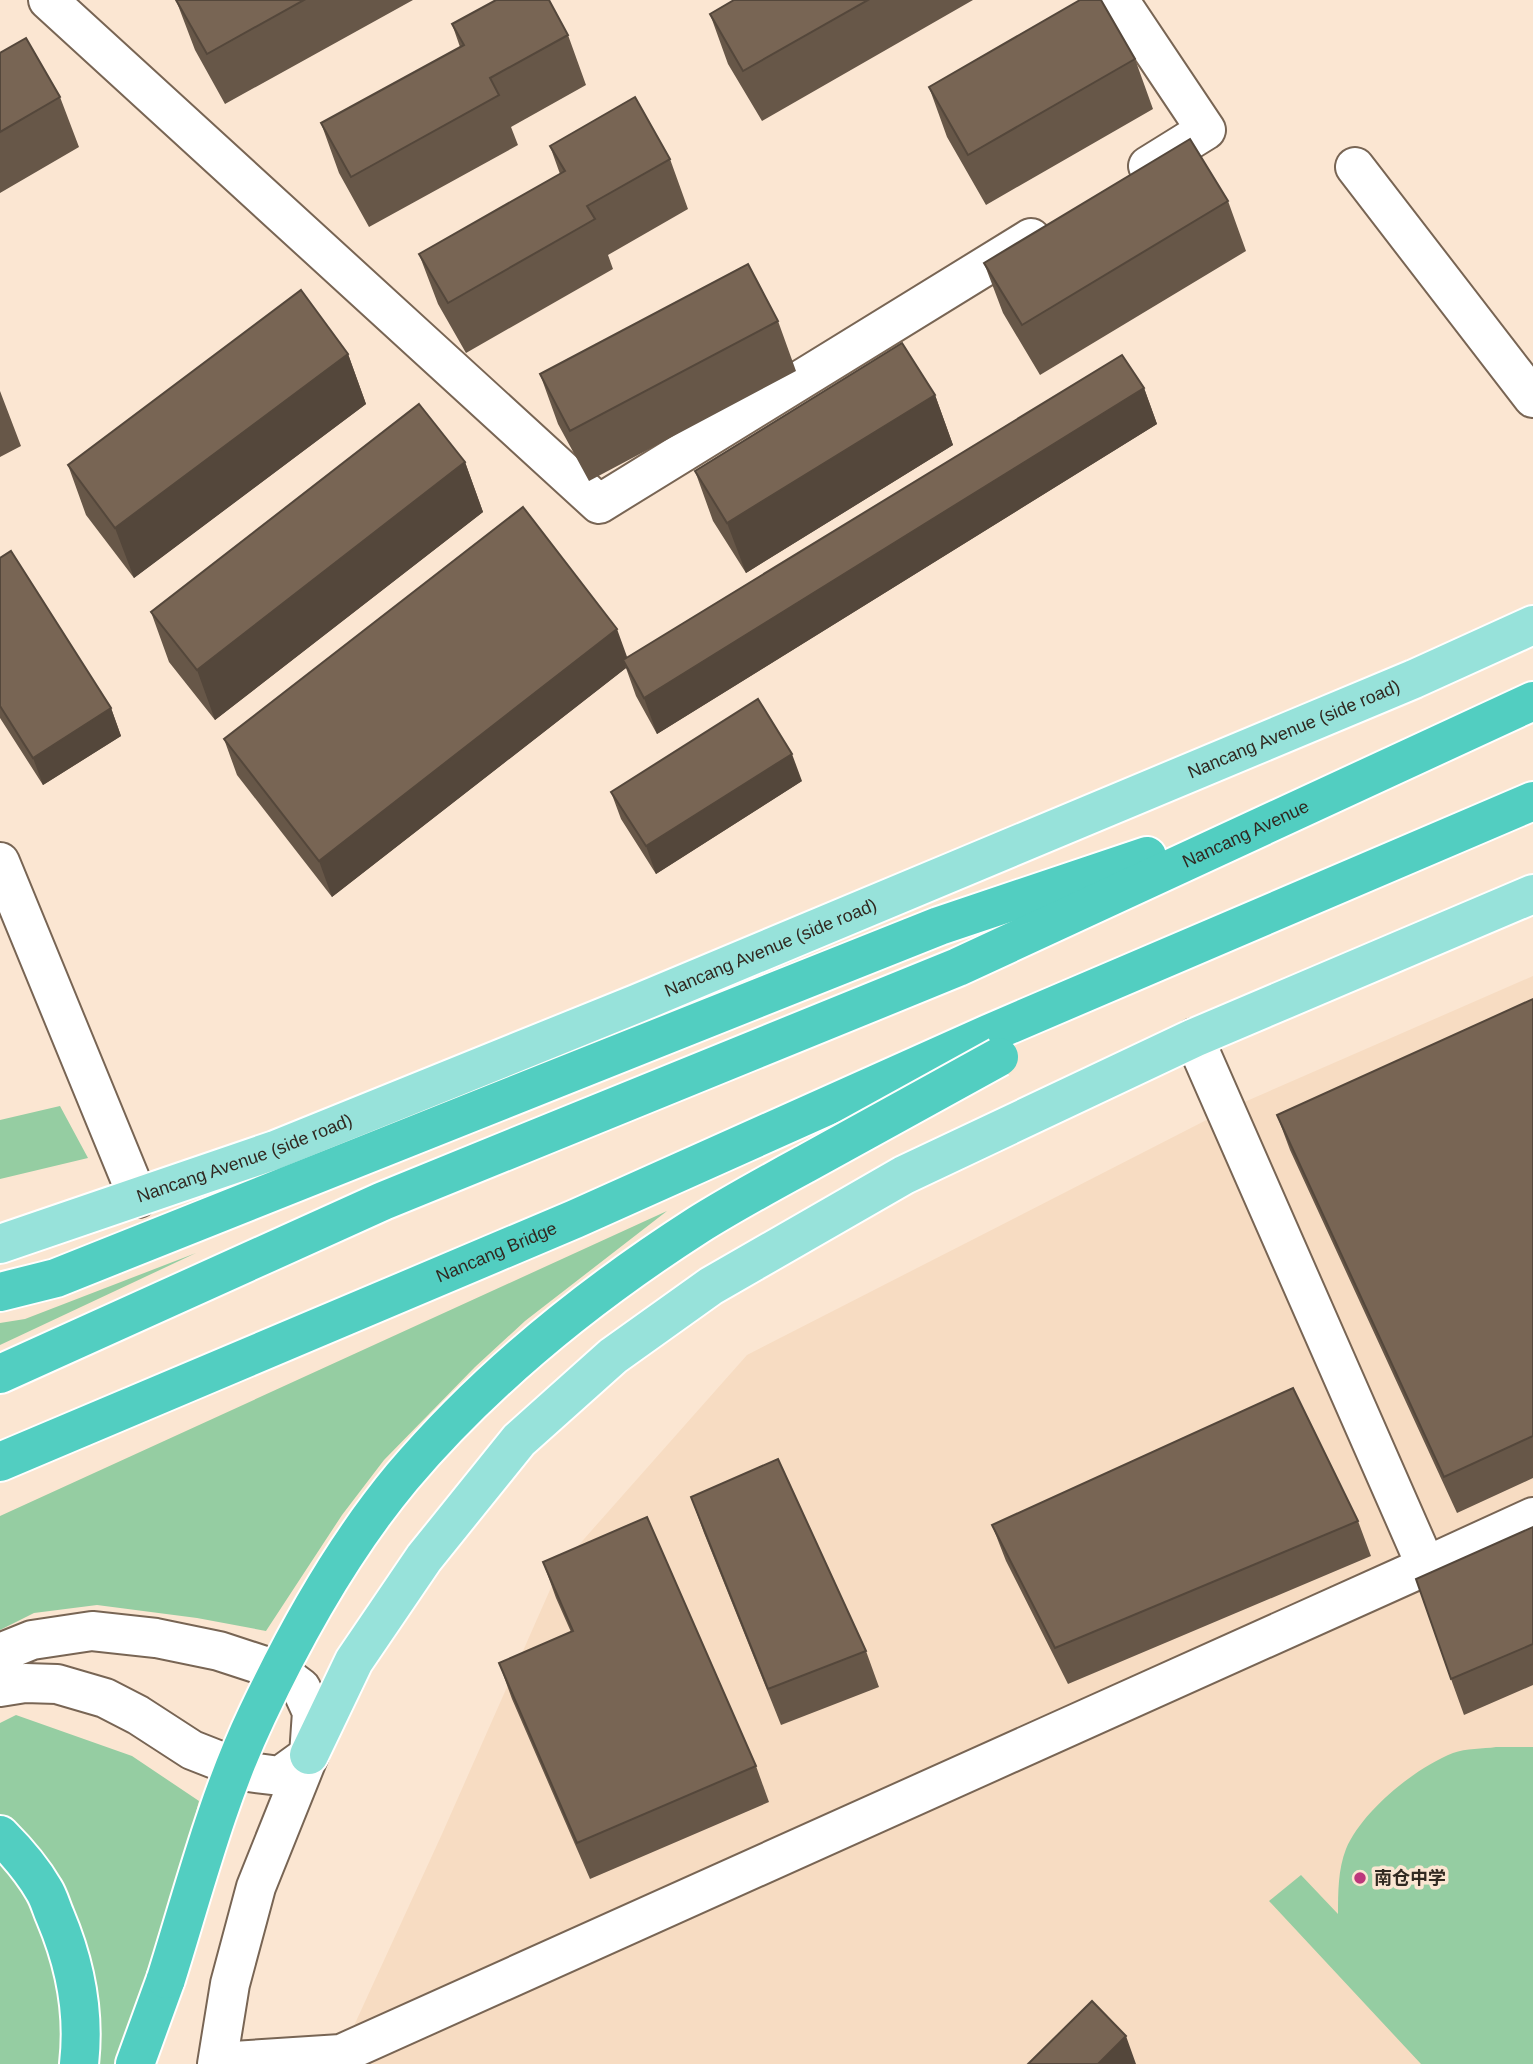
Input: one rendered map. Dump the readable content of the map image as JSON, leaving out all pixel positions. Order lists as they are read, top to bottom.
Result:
{
  "streets": {
    "highway": ["Nancang Avenue", "Nancang Bridge"],
    "main road": ["Nancang Avenue (side road)"]
  },
  "places": ["南仓中学"]
}
